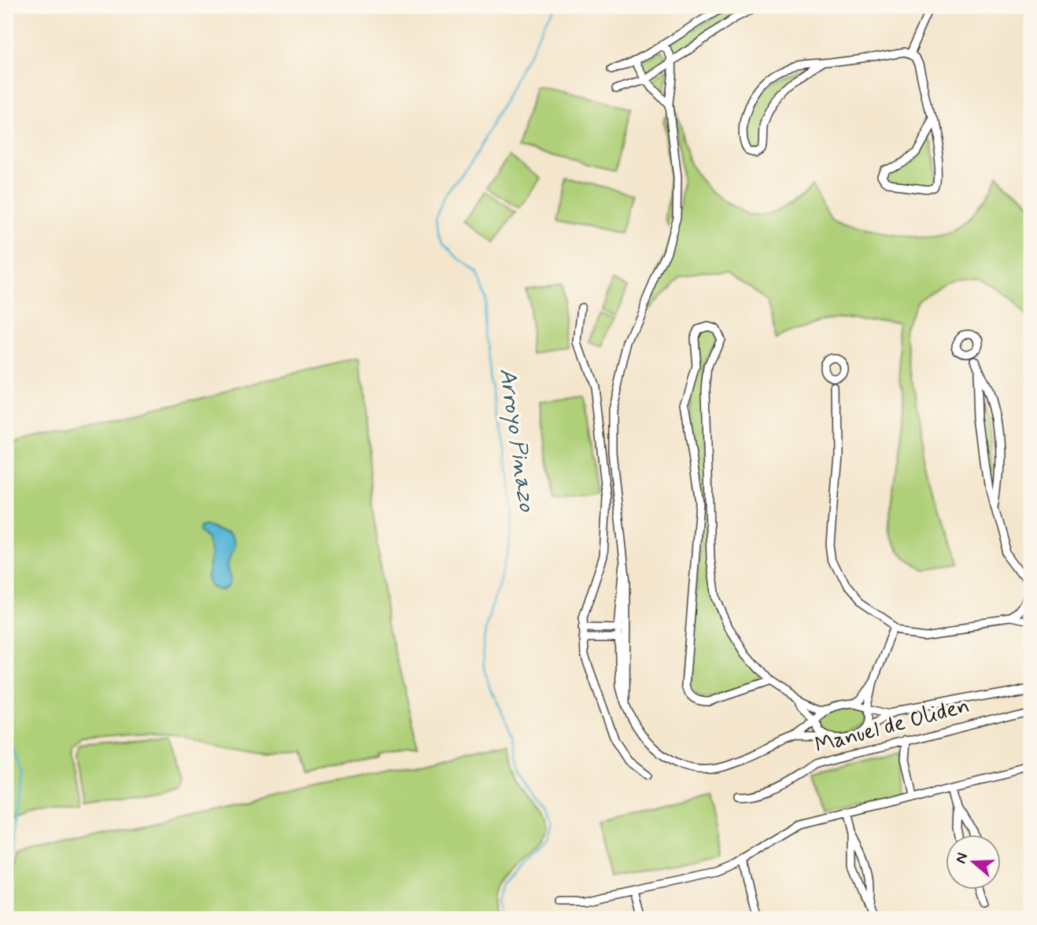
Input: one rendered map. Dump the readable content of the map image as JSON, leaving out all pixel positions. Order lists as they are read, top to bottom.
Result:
{
  "streets": {
    "street": ["Manuel de Oliden"]
  },
  "water": ["Arroyo Pinazo"],
  "north": "left"
}
